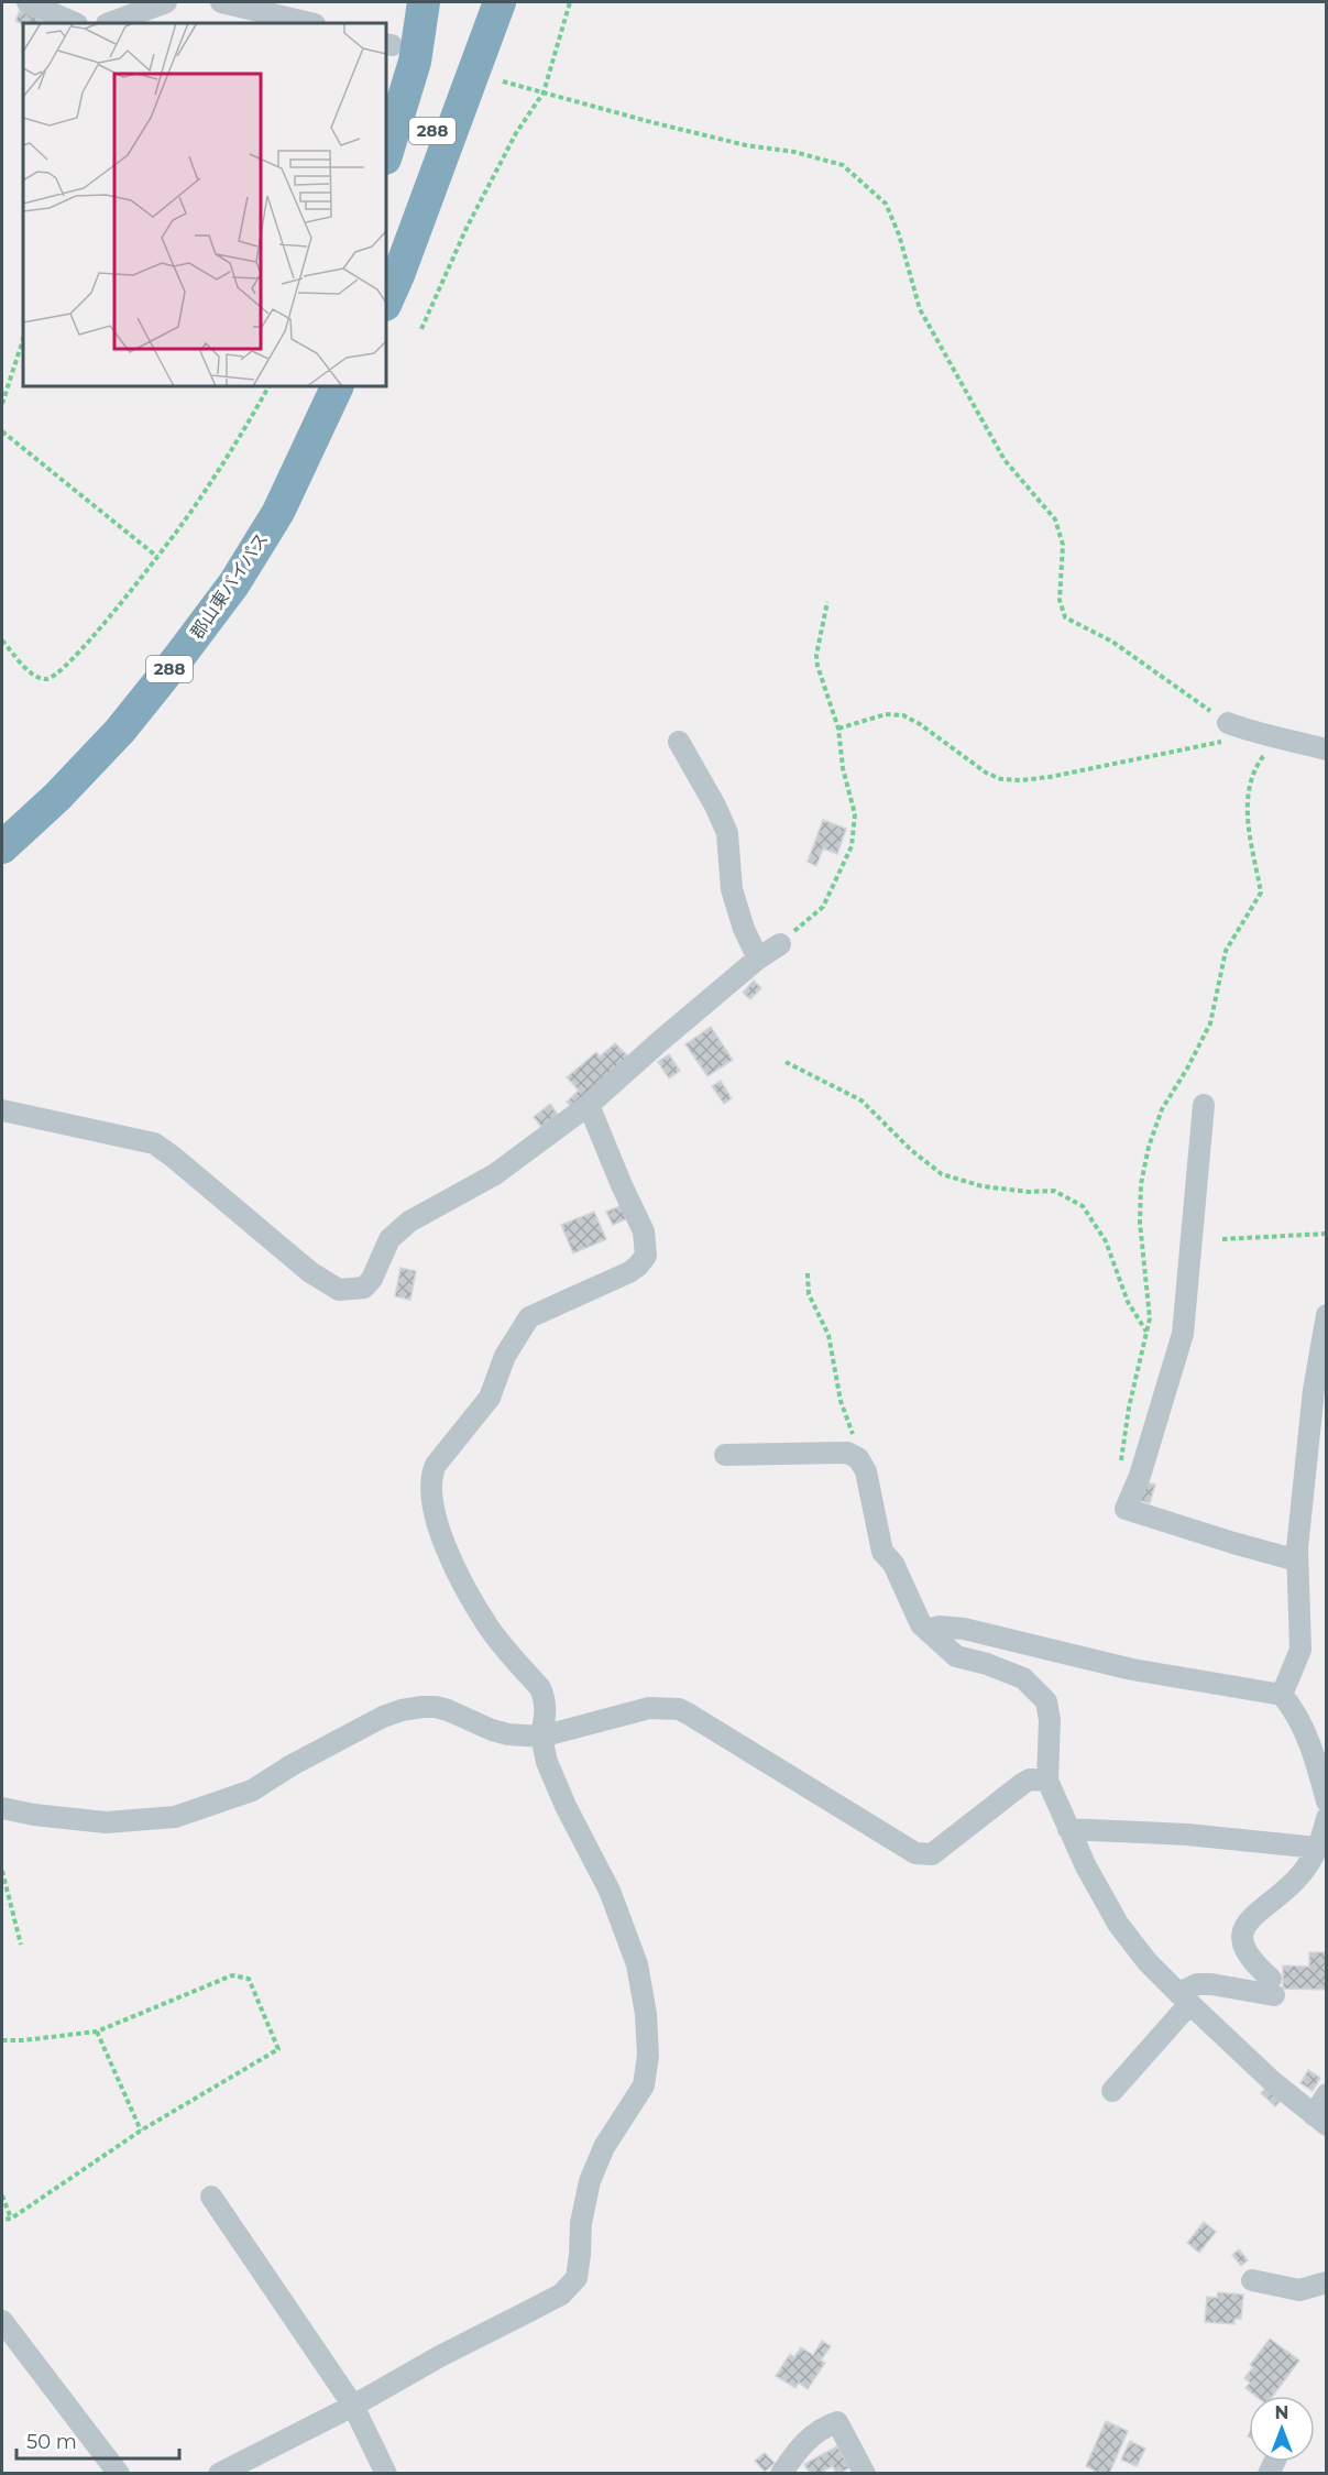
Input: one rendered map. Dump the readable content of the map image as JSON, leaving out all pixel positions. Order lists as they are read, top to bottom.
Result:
{
  "streets": {
    "highway": ["288", "郡山東バイパス"]
  },
  "scale_bar": "50 m",
  "north": "top"
}
